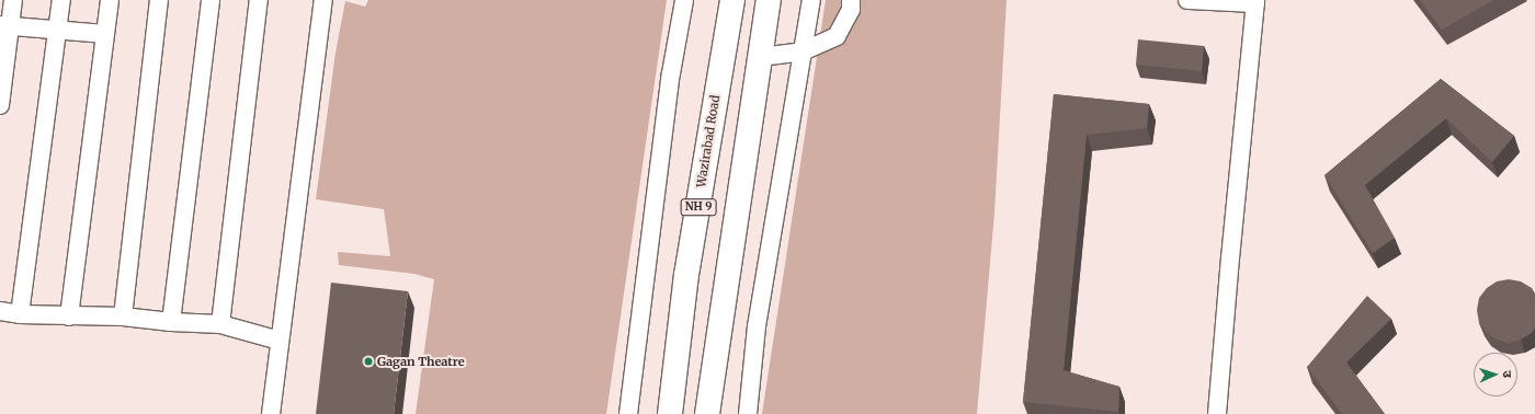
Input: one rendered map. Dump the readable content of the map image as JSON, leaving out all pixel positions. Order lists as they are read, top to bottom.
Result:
{
  "streets": {
    "highway": ["Wazirabad Road", "NH 9"]
  },
  "places": ["Gagan Theatre"],
  "north": "right"
}
